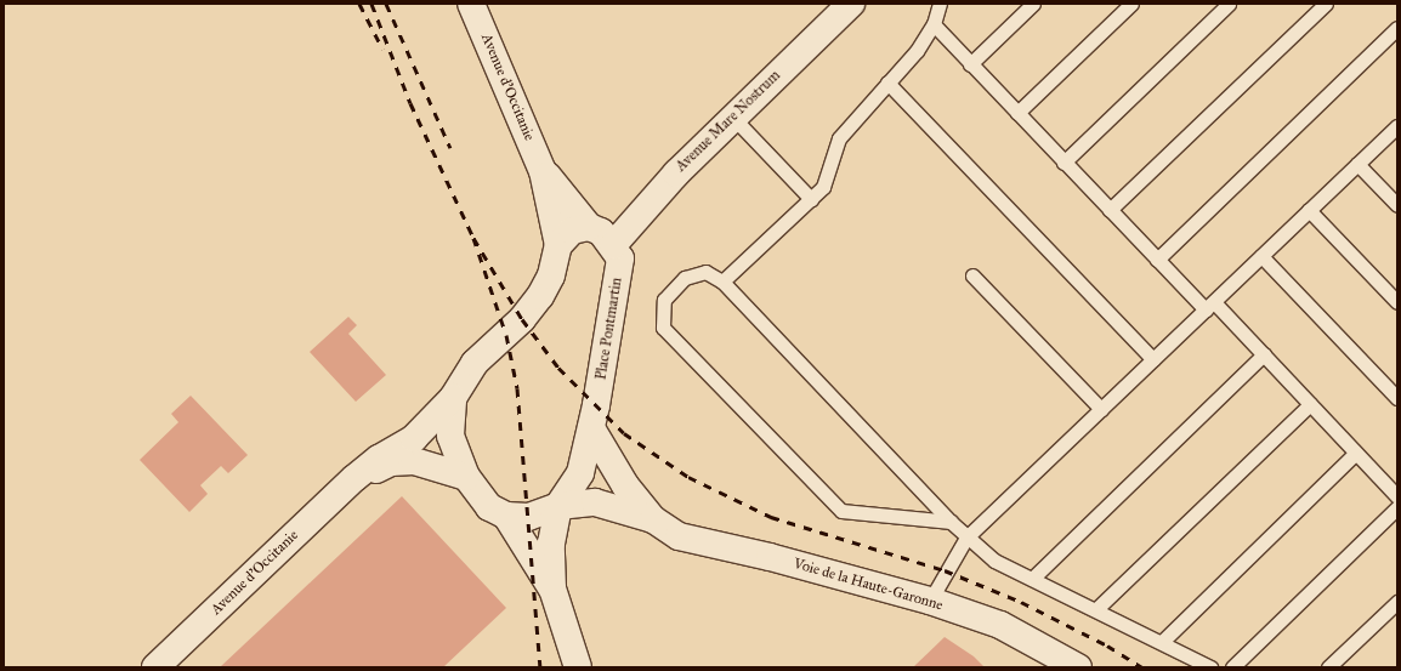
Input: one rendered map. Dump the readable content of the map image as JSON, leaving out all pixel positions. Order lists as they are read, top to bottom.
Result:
{
  "streets": {
    "street": [
      "Avenue d'Occitanie",
      "Avenue Mare Nostrum",
      "Place Pontmartin",
      "Voie de la Haute-Garonne"
    ]
  },
  "crossings": [
    ["Avenue Mare Nostrum", "Place Pontmartin"],
    ["Place Pontmartin", "Voie de la Haute-Garonne"]
  ]
}
